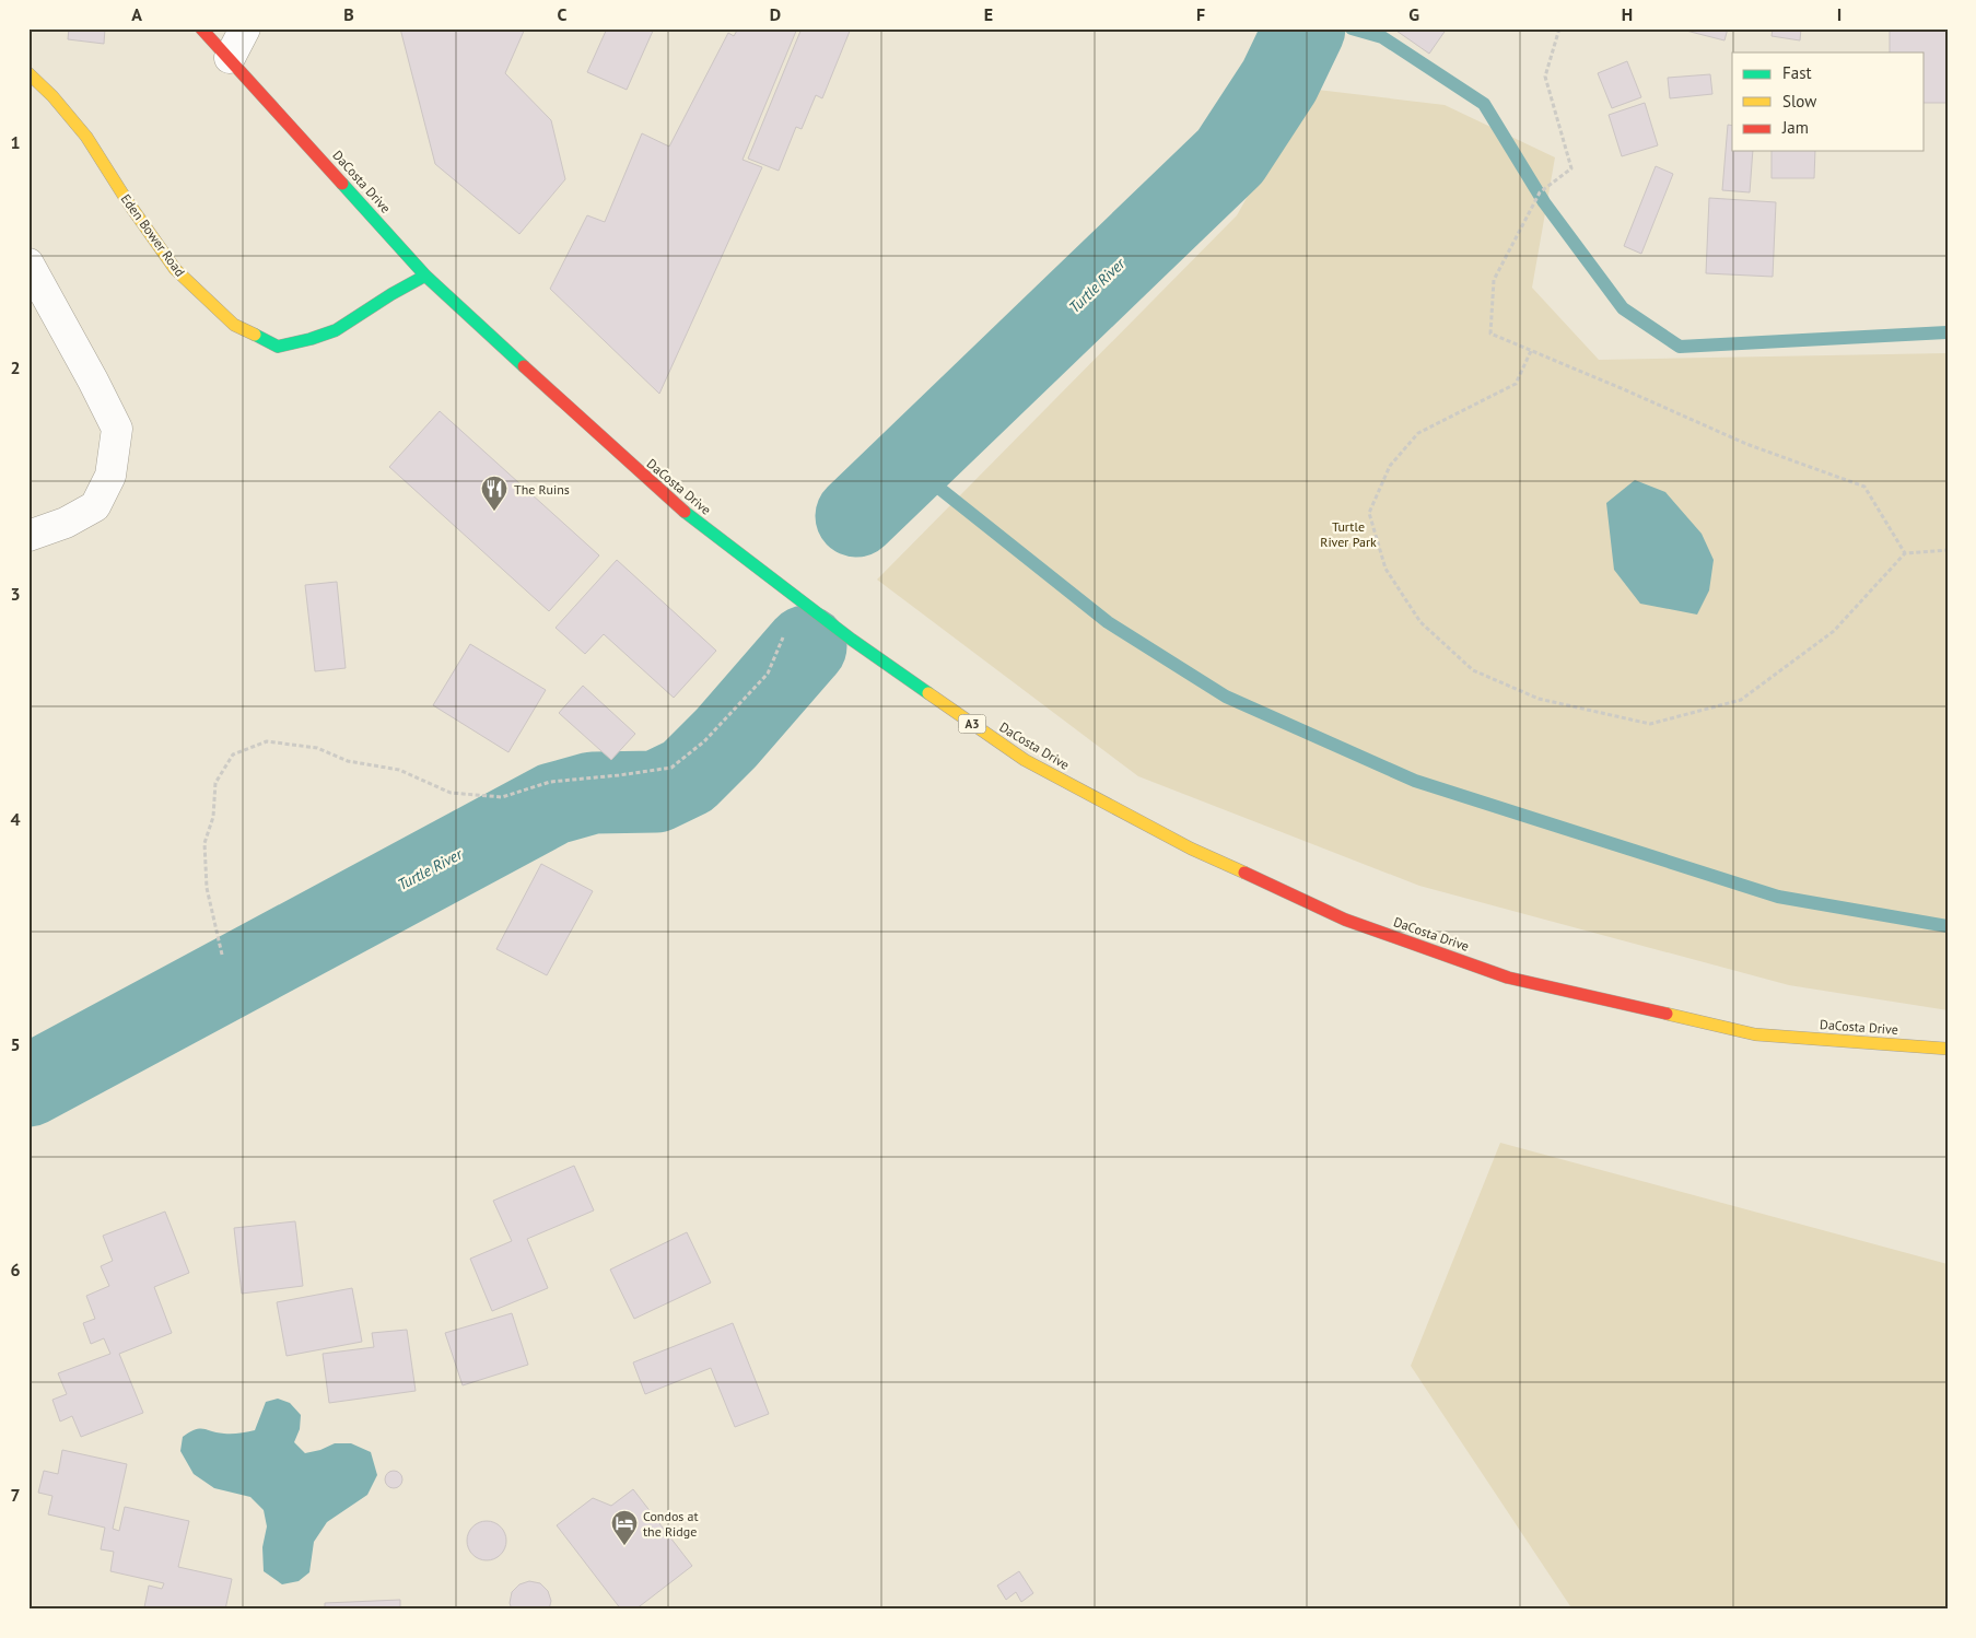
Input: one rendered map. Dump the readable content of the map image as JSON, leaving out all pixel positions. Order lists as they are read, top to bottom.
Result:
{
  "streets": {
    "main road": ["DaCosta Drive", "Eden Bower Road", "A3"]
  },
  "crossings": [
    ["DaCosta Drive", "Eden Bower Road"]
  ],
  "water": ["Turtle River"],
  "parks": ["Turtle River Park"],
  "places": {
    "restaurant": ["The Ruins"],
    "hotel": ["Condos at the Ridge"]
  },
  "legend": ["Fast", "Slow", "Jam"],
  "grid": {
    "columns": [
      "A",
      "B",
      "C",
      "D",
      "E",
      "F",
      "G",
      "H",
      "I"
    ],
    "rows": [
      "1",
      "2",
      "3",
      "4",
      "5",
      "6",
      "7"
    ]
  }
}
